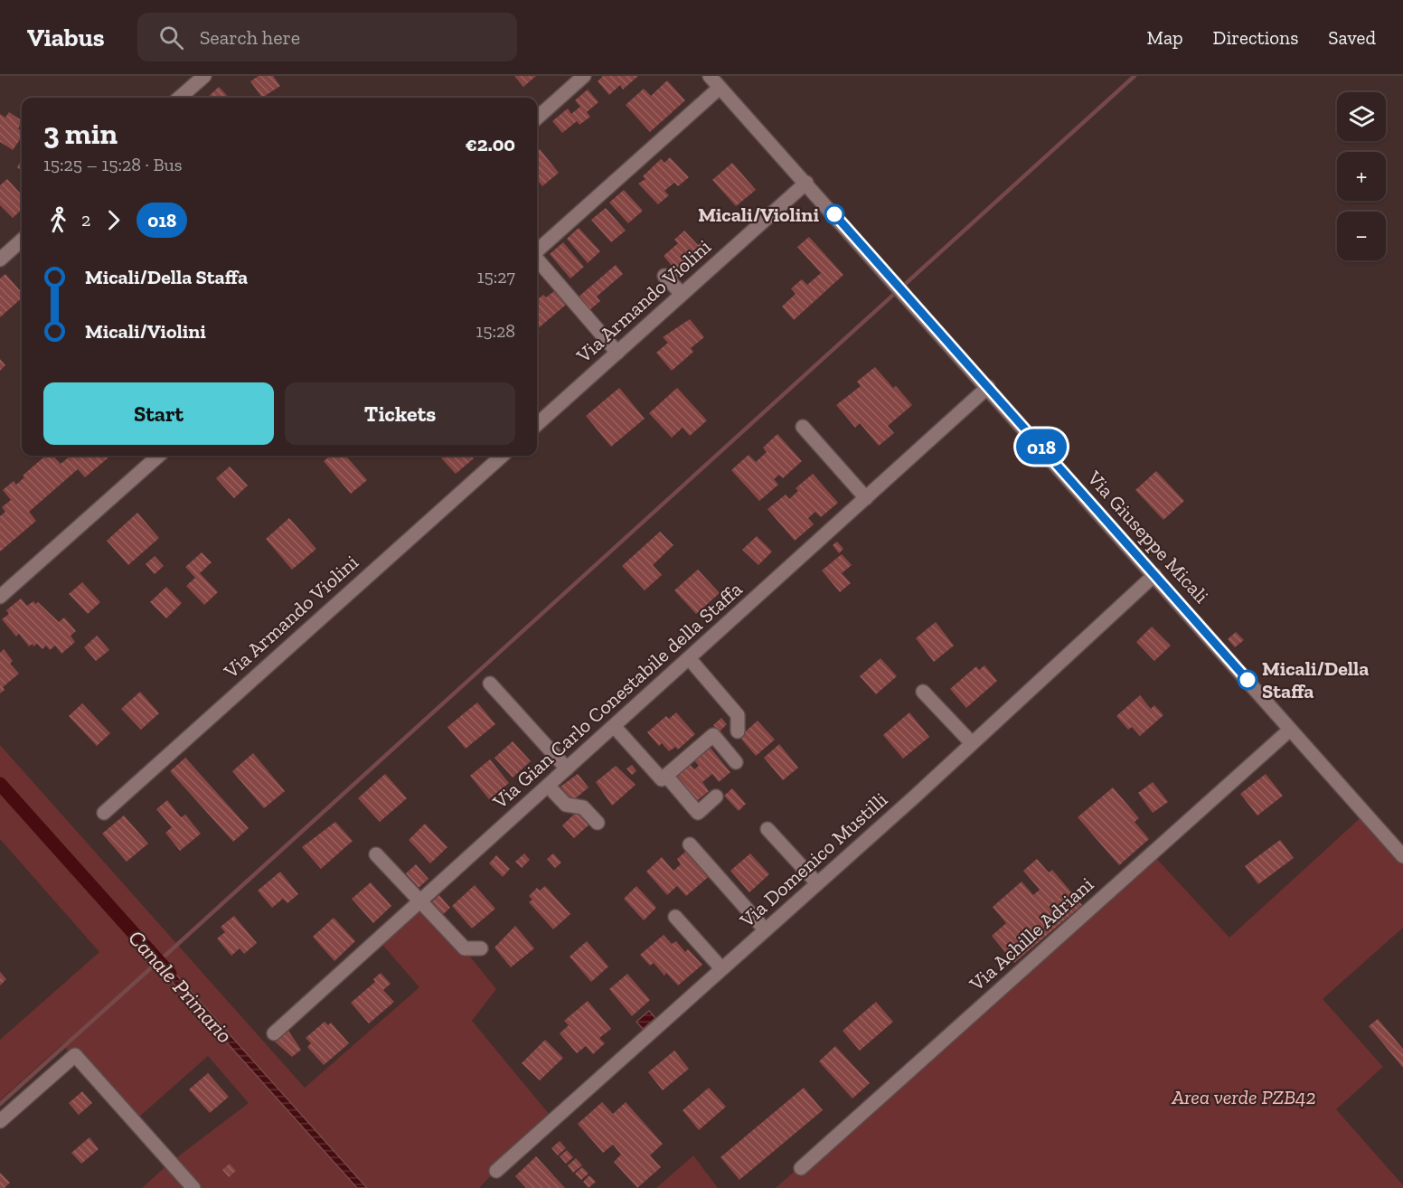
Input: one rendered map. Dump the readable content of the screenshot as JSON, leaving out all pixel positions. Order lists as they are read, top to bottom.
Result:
{
  "streets": {
    "street": [
      "Via Armando Violini",
      "Via Giuseppe Micali",
      "Via Gian Carlo Conestabile della Staffa",
      "Via Domenico Mustilli",
      "Via Achille Adriani"
    ]
  },
  "crossings": [
    ["Via Armando Violini", "Via Giuseppe Micali"],
    ["Via Giuseppe Micali", "Via Gian Carlo Conestabile della Staffa"],
    ["Via Giuseppe Micali", "Via Domenico Mustilli"],
    ["Via Giuseppe Micali", "Via Achille Adriani"]
  ],
  "water": ["Canale Primario"],
  "parks": ["Area verde PZB42"],
  "places": ["Micali/Violini", "Micali/Della Staffa"],
  "lines": ["bus line 018"],
  "page": {
    "header": "Viabus",
    "search": "Search here",
    "nav": ["Map", "Directions", "Saved"],
    "on_map": "018",
    "map_buttons": ["+", "−"],
    "heading": ["3 min", "15:25 – 15:28 · Bus", "€2.00"],
    "legs": ["2", "018"],
    "list": [
      {
        "name": "Micali/Della Staffa",
        "value": "15:27"
      },
      {
        "name": "Micali/Violini",
        "value": "15:28"
      }
    ],
    "buttons": ["Start", "Tickets"]
  }
}
